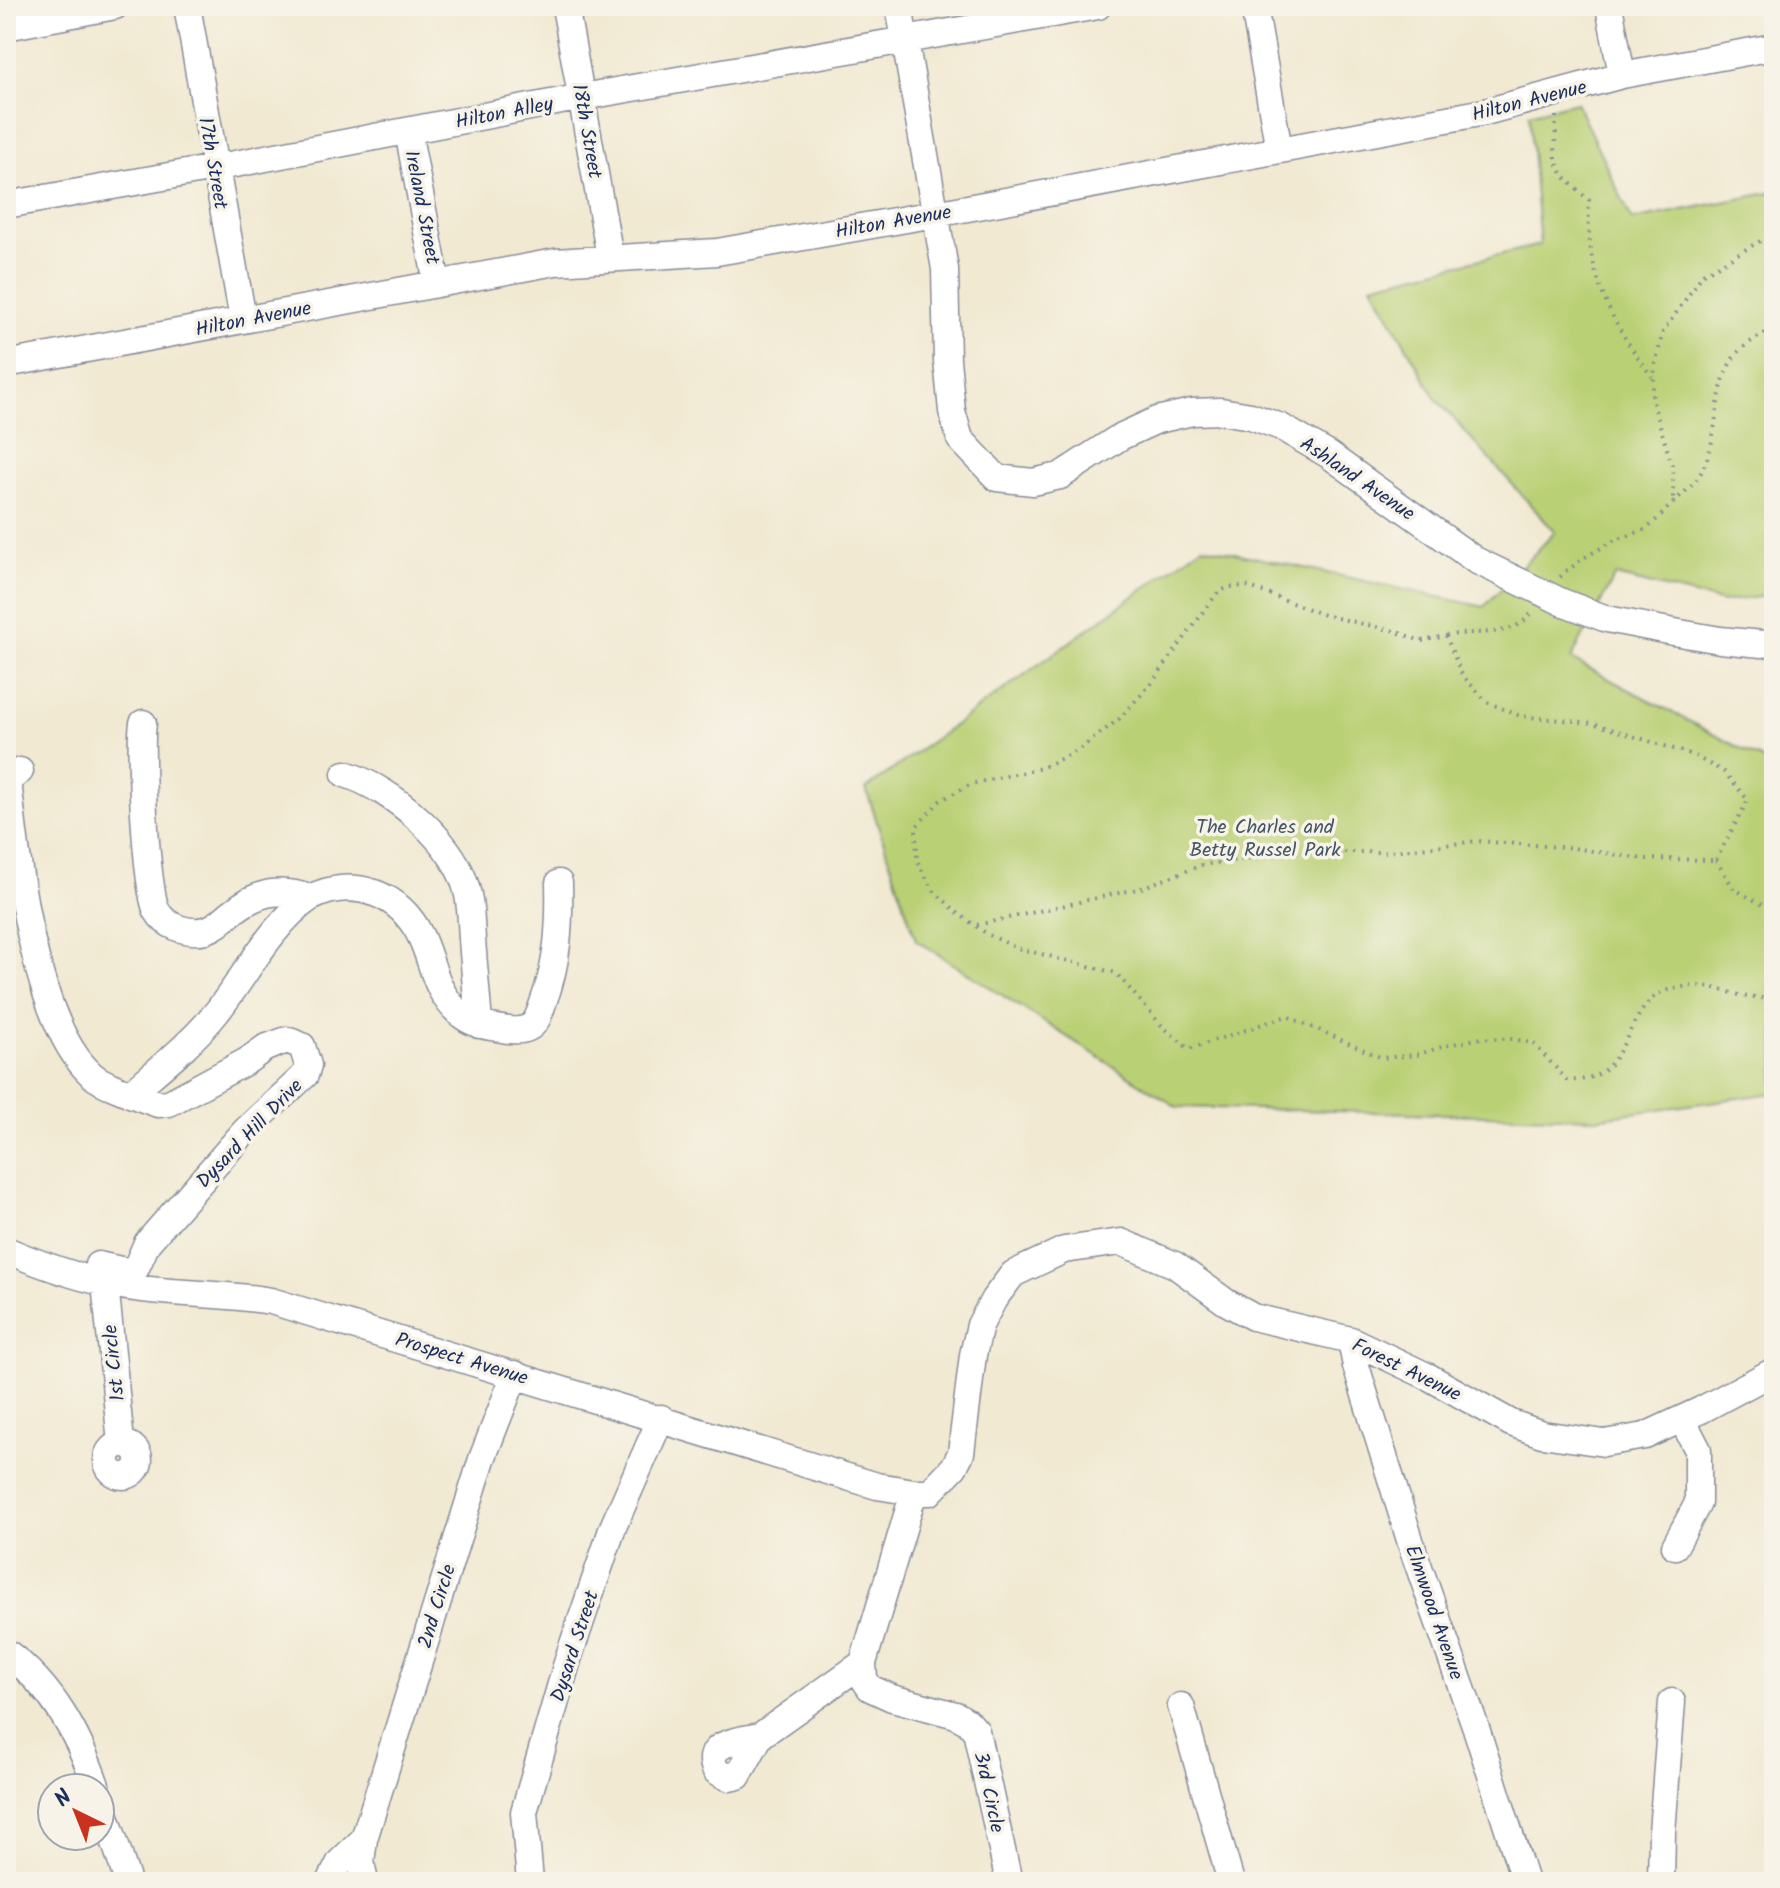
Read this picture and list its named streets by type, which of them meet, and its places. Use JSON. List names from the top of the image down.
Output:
{
  "streets": {
    "street": [
      "Hilton Avenue",
      "Hilton Alley",
      "18th Street",
      "17th Street",
      "Ireland Street",
      "Ashland Avenue",
      "Dysard Hill Drive",
      "Prospect Avenue",
      "1st Circle",
      "Forest Avenue",
      "2nd Circle",
      "Elmwood Avenue",
      "Dysard Street",
      "3rd Circle"
    ]
  },
  "crossings": [
    ["Hilton Avenue", "18th Street"],
    ["Hilton Avenue", "17th Street"],
    ["Hilton Avenue", "Ireland Street"],
    ["Hilton Avenue", "Ashland Avenue"],
    ["Hilton Alley", "18th Street"],
    ["Hilton Alley", "17th Street"],
    ["Hilton Alley", "Ireland Street"],
    ["Hilton Alley", "Ashland Avenue"],
    ["Dysard Hill Drive", "Prospect Avenue"],
    ["Prospect Avenue", "1st Circle"],
    ["Prospect Avenue", "Forest Avenue"],
    ["Prospect Avenue", "2nd Circle"],
    ["Prospect Avenue", "Dysard Street"],
    ["Forest Avenue", "Elmwood Avenue"]
  ],
  "parks": ["The Charles and Betty Russel Park"],
  "north": "top left"
}
